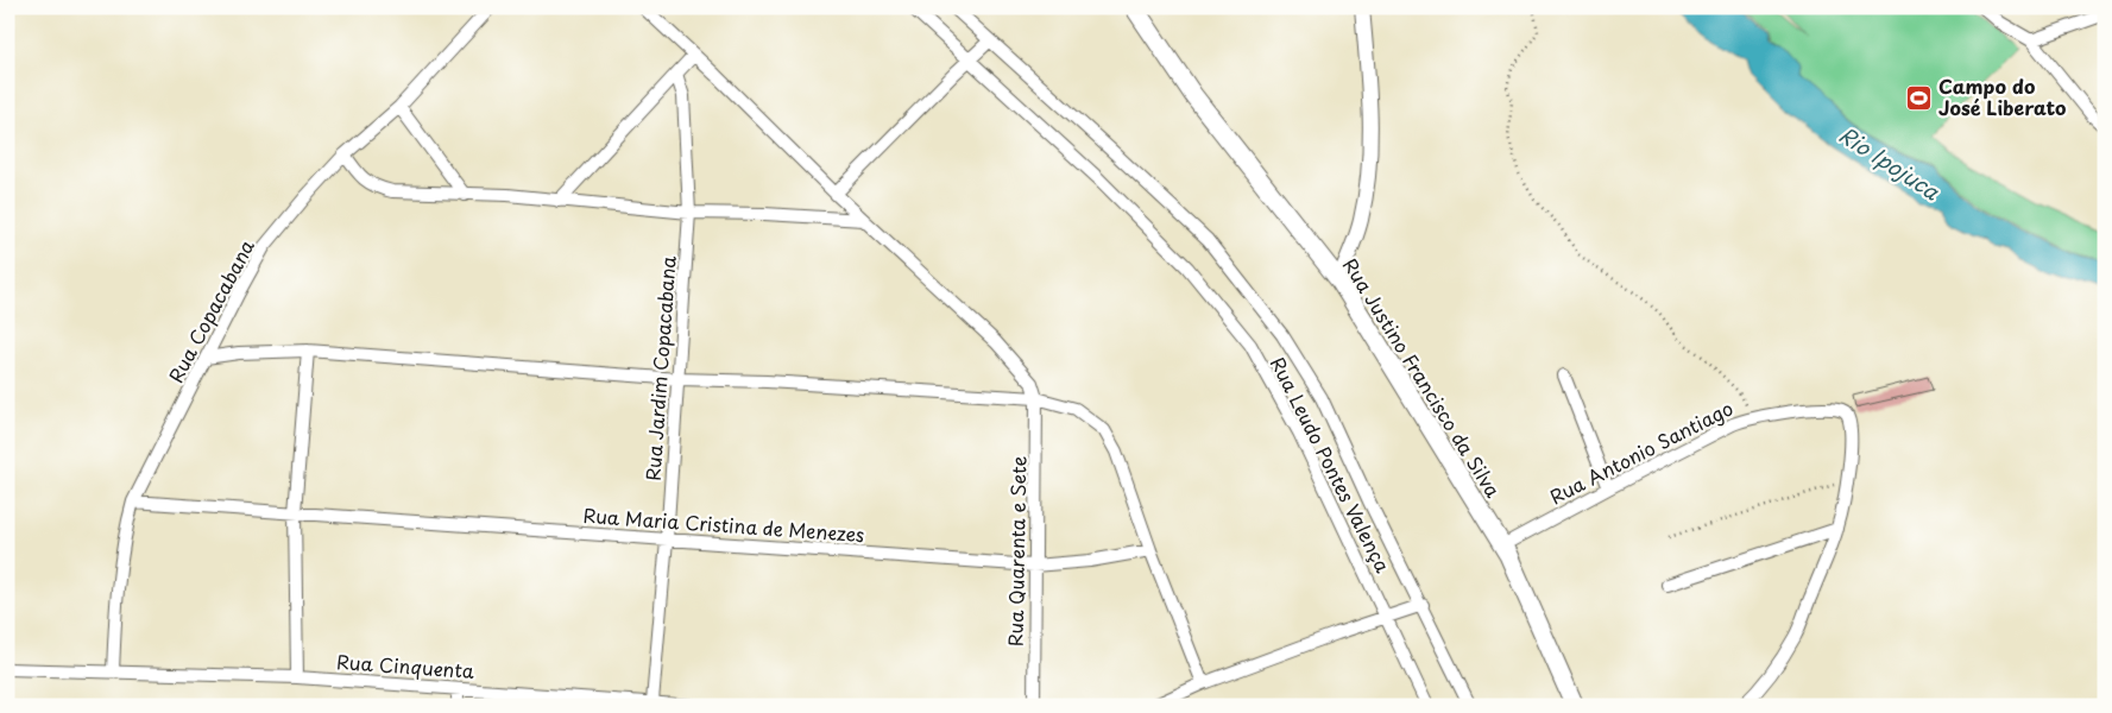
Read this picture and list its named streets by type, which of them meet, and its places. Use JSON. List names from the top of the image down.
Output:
{
  "streets": {
    "main road": ["Rua Justino Francisco da Silva"],
    "street": [
      "Rua Copacabana",
      "Rua Jardim Copacabana",
      "Rua Antonio Santiago",
      "Rua Leudo Pontes Valença",
      "Rua Maria Cristina de Menezes",
      "Rua Quarenta e Sete",
      "Rua Cinquenta"
    ]
  },
  "crossings": [
    ["Rua Copacabana", "Rua Maria Cristina de Menezes"],
    ["Rua Copacabana", "Rua Cinquenta"],
    ["Rua Jardim Copacabana", "Rua Maria Cristina de Menezes"],
    ["Rua Jardim Copacabana", "Rua Cinquenta"],
    ["Rua Justino Francisco da Silva", "Rua Antonio Santiago"],
    ["Rua Maria Cristina de Menezes", "Rua Quarenta e Sete"]
  ],
  "water": ["Rio Ipojuca"],
  "places": {
    "sports": ["Campo do José Liberato"]
  }
}
